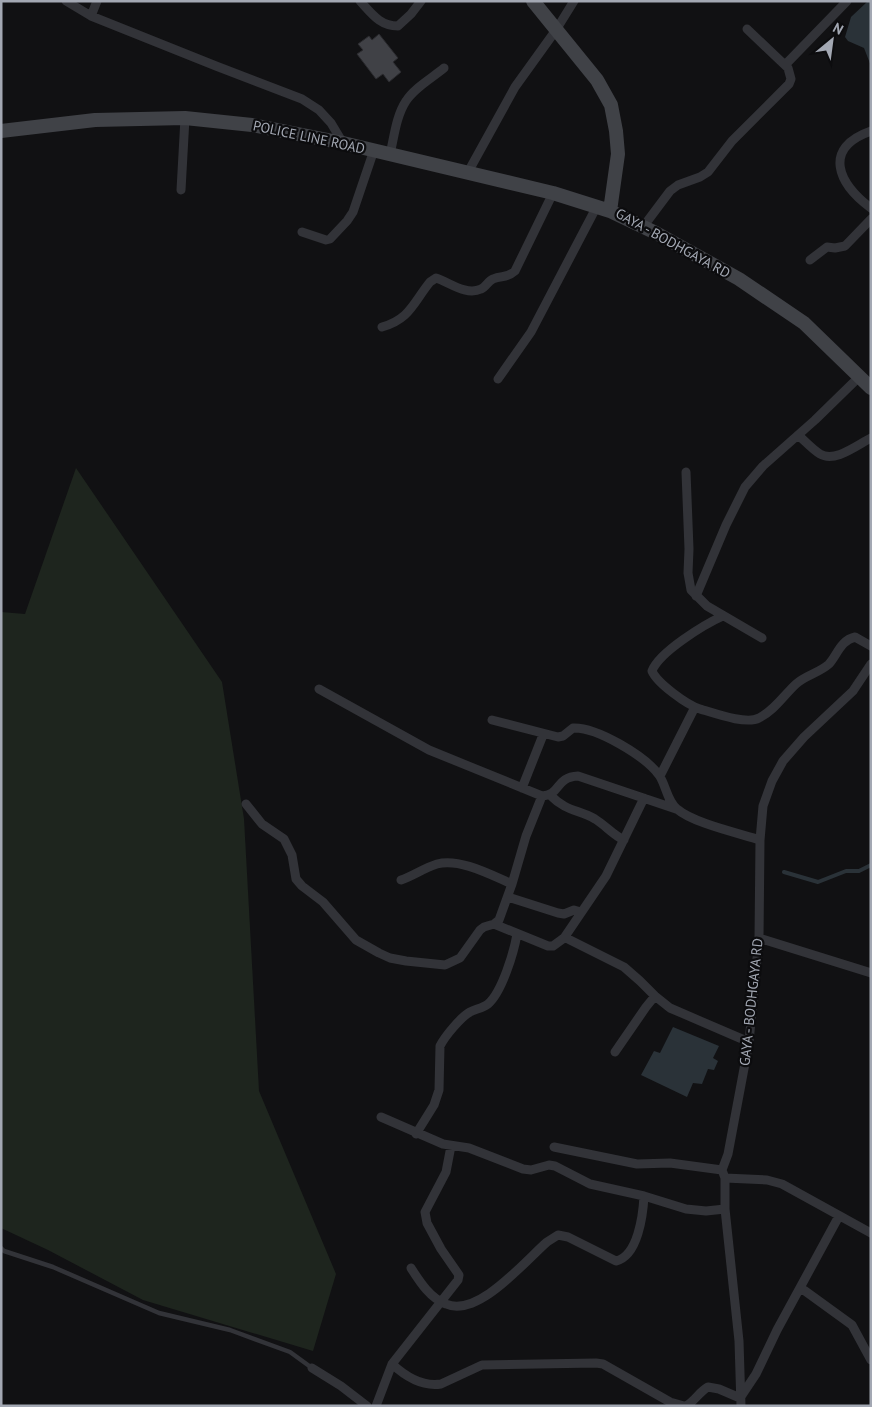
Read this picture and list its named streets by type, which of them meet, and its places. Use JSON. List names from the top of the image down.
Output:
{
  "streets": {
    "street": ["POLICE LINE ROAD", "GAYA - BODHGAYA RD"]
  },
  "crossings": [
    ["POLICE LINE ROAD", "GAYA - BODHGAYA RD"]
  ],
  "north": "top right"
}
